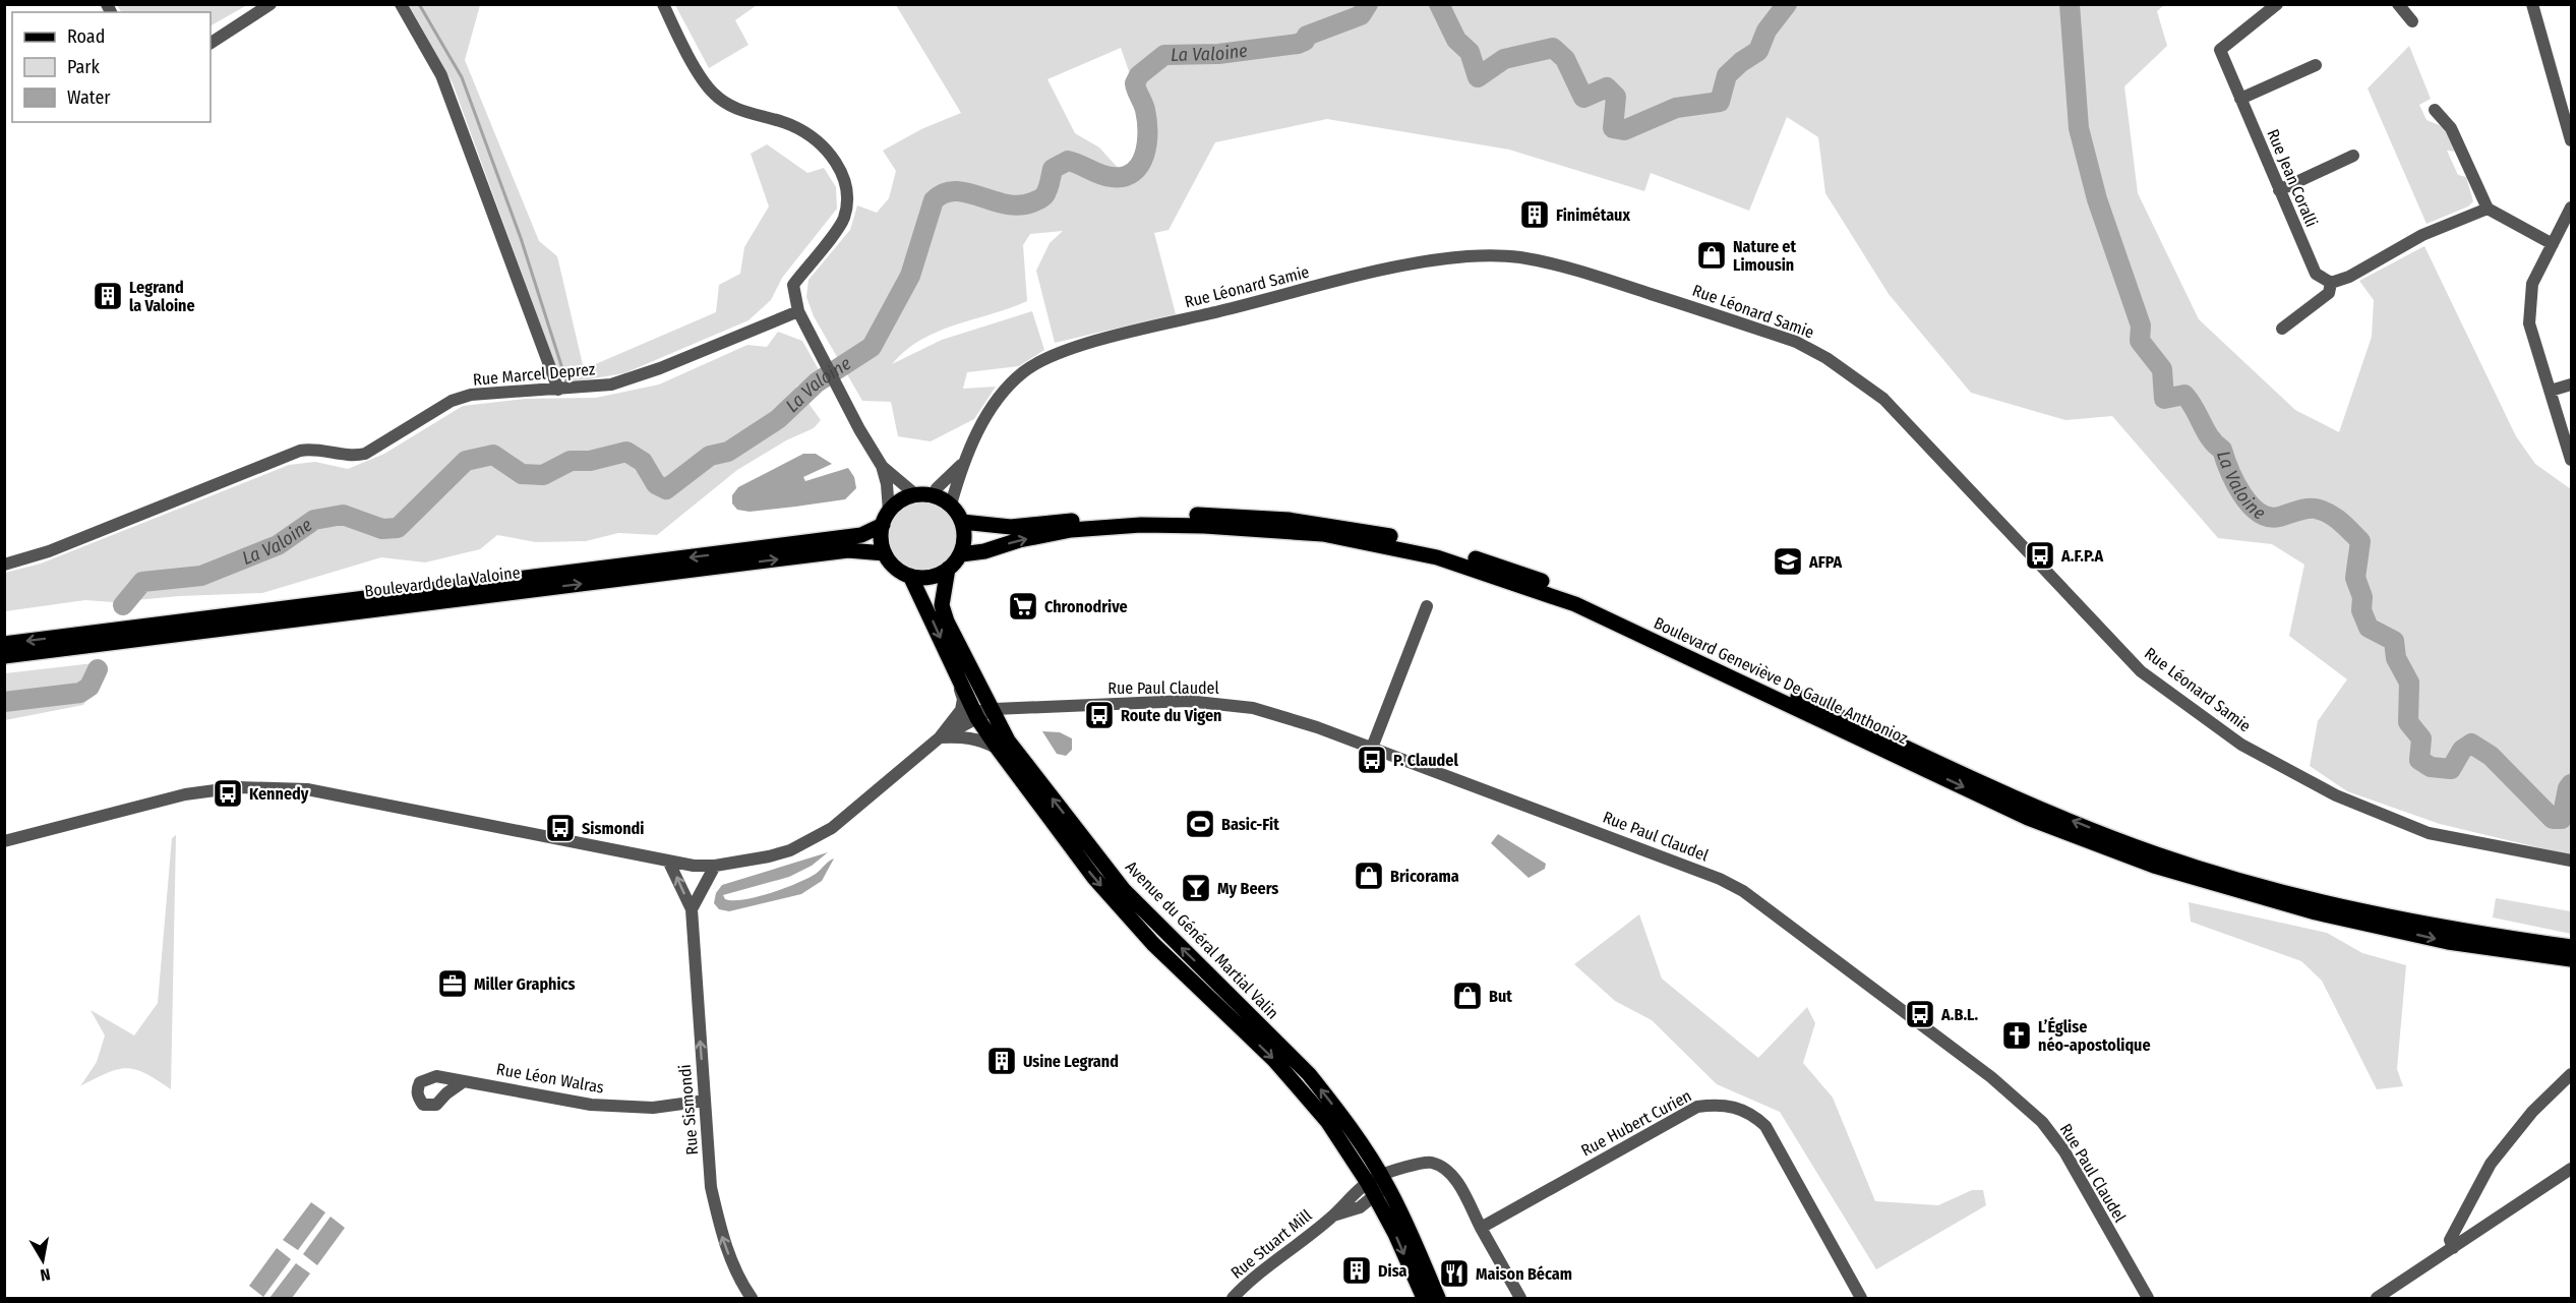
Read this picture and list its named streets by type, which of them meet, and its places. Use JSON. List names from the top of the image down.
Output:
{
  "streets": {
    "main road": ["Boulevard de la Valoine", "Boulevard Geneviève De Gaulle Anthonioz", "Avenue du Général Martial Valin"],
    "street": [
      "Rue Jean Coralli",
      "Rue Léonard Samie",
      "Rue Marcel Deprez",
      "Rue Paul Claudel",
      "Rue Léon Walras",
      "Rue Sismondi",
      "Rue Hubert Curien",
      "Rue Stuart Mill"
    ]
  },
  "crossings": [
    ["Boulevard de la Valoine", "Boulevard Geneviève De Gaulle Anthonioz"],
    ["Boulevard de la Valoine", "Avenue du Général Martial Valin"],
    ["Boulevard Geneviève De Gaulle Anthonioz", "Avenue du Général Martial Valin"],
    ["Rue Paul Claudel", "Avenue du Général Martial Valin"],
    ["Avenue du Général Martial Valin", "Rue Stuart Mill"],
    ["Rue Léon Walras", "Rue Sismondi"]
  ],
  "one_way": ["Rue Sismondi"],
  "water": ["La Valoine"],
  "places": {
    "building": [
      "Finimétaux",
      "Legrand la Valoine",
      "Usine Legrand",
      "Disa"
    ],
    "shop": ["Nature et Limousin", "Bricorama", "But"],
    "bus stop": [
      "A.F.P.A",
      "Route du Vigen",
      "P. Claudel",
      "Kennedy",
      "Sismondi",
      "A.B.L."
    ],
    "school or university": ["AFPA"],
    "supermarket": ["Chronodrive"],
    "sports": ["Basic-Fit"],
    "bar": ["My Beers"],
    "office": ["Miller Graphics"],
    "church": ["L’Église néo-apostolique"],
    "restaurant": ["Maison Bécam"]
  },
  "legend": ["Road", "Park", "Water"],
  "north": "bottom"
}
